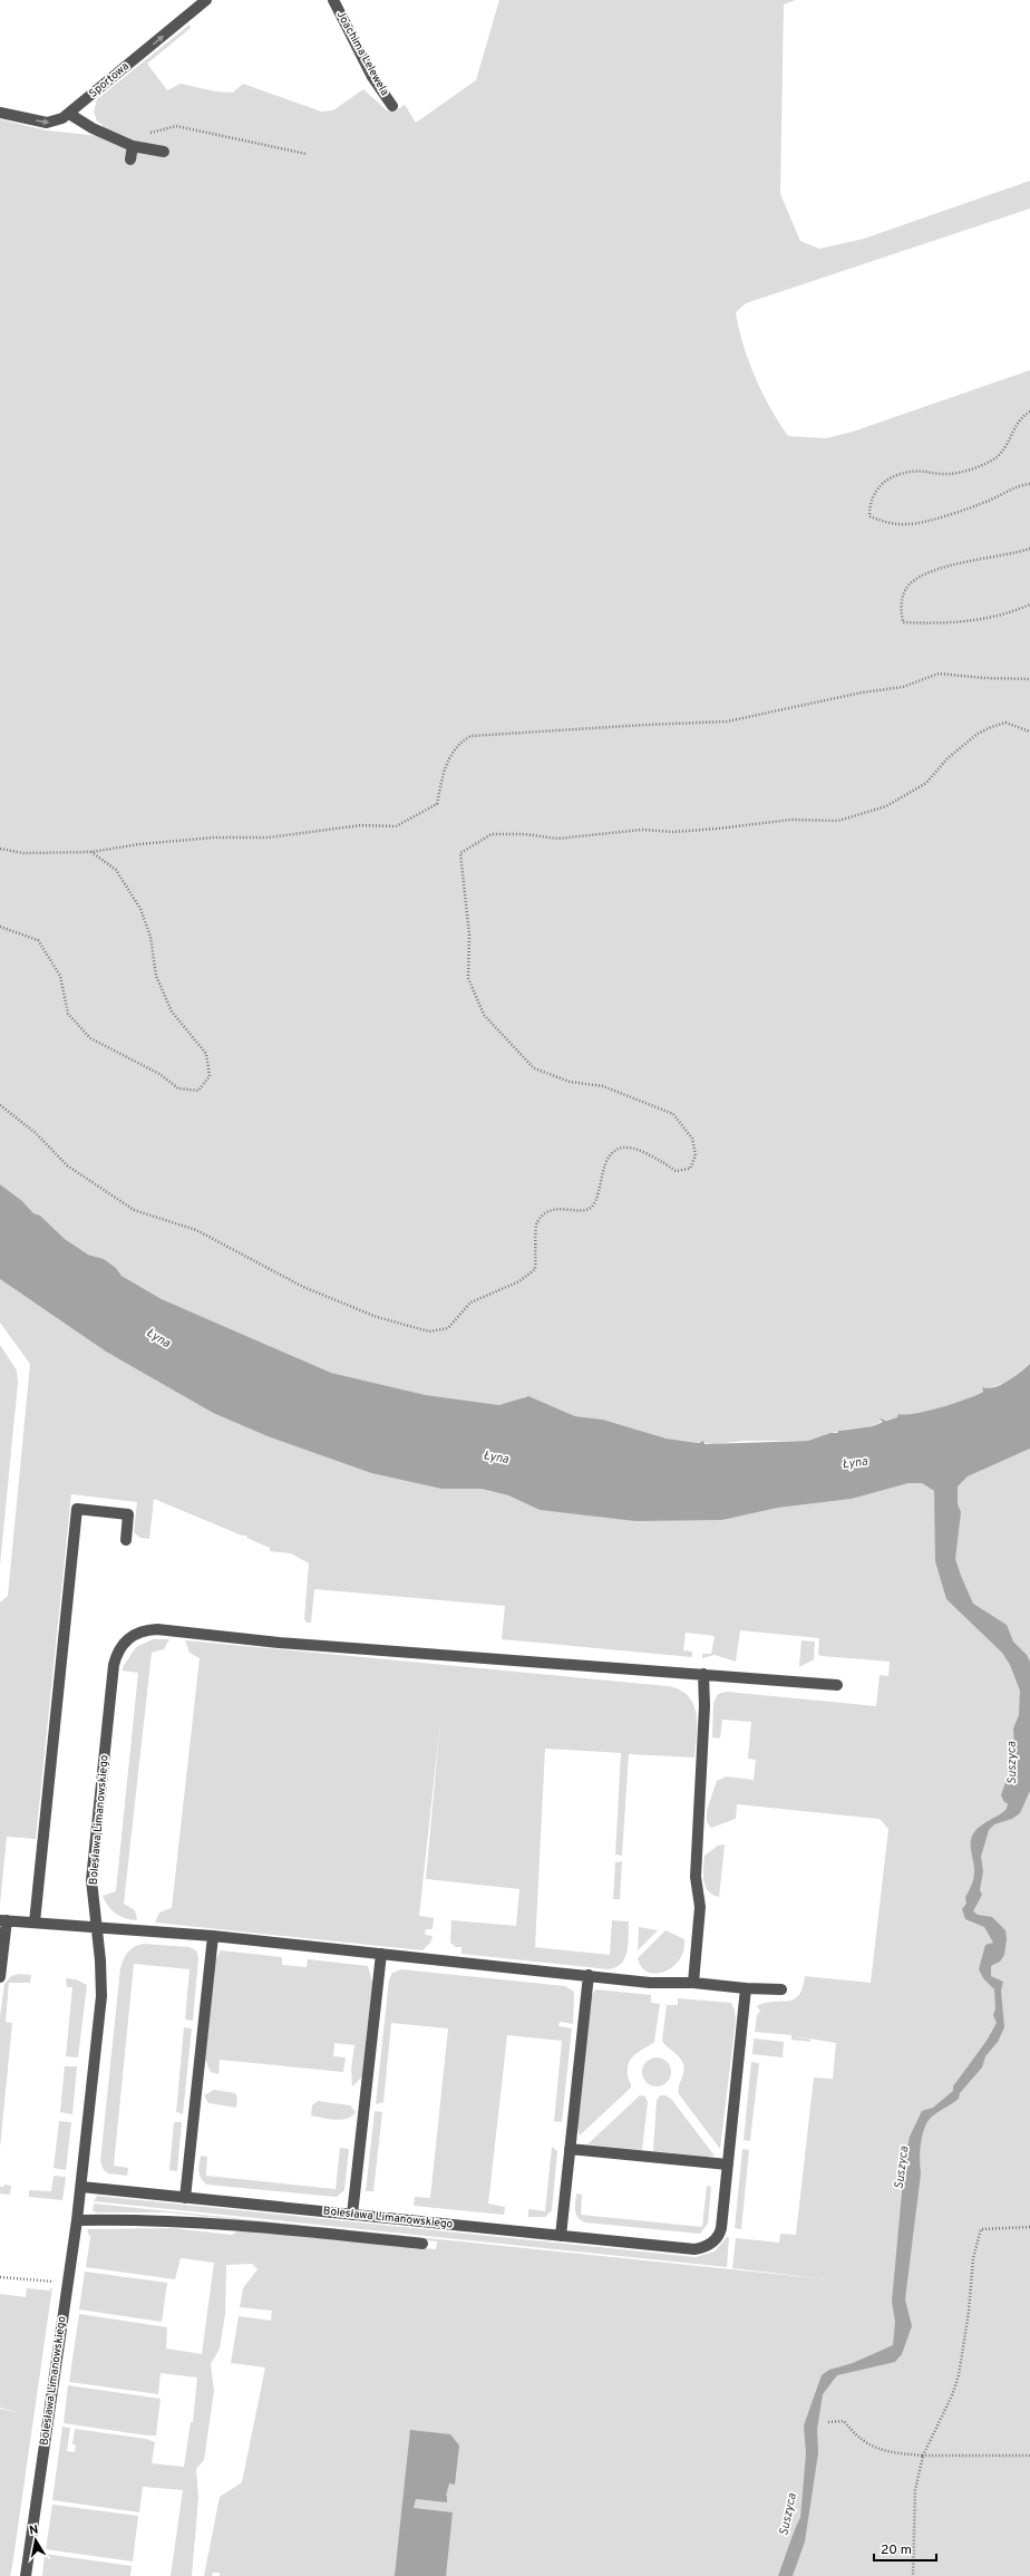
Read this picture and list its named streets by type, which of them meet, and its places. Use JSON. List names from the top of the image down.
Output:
{
  "streets": {
    "street": ["Joachima Lelewela", "Sportowa", "Bolesława Limanowskiego"]
  },
  "one_way": ["Sportowa"],
  "water": ["Łyna", "Suszyca"],
  "scale_bar": "20 m",
  "north": "top"
}
